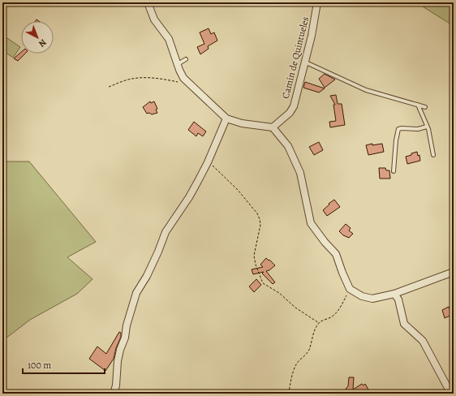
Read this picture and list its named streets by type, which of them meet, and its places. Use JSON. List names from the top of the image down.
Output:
{
  "streets": {
    "street": ["Camín de Quintueles"]
  },
  "scale_bar": "100 m",
  "north": "bottom right"
}
